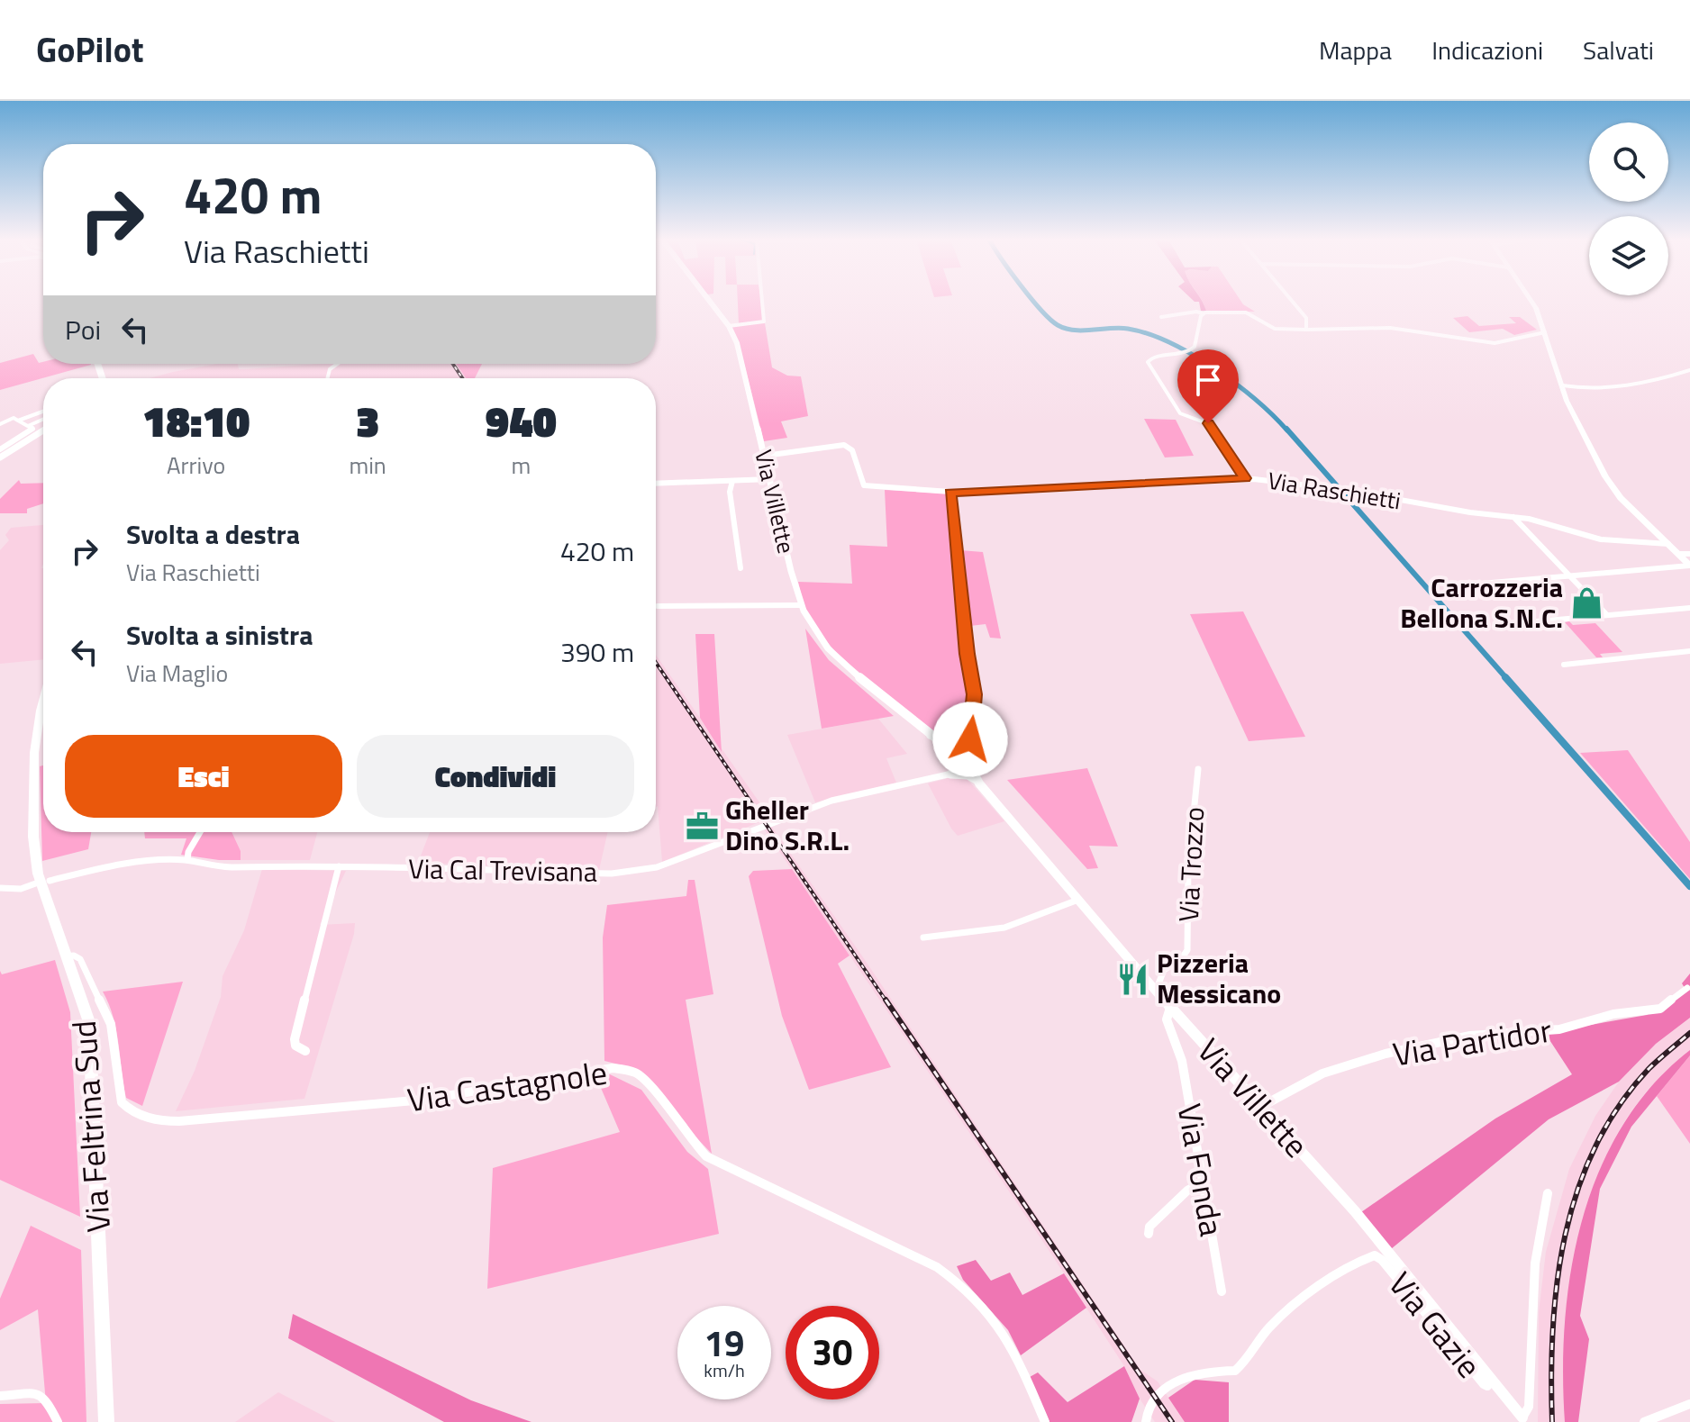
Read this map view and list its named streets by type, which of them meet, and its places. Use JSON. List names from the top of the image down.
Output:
{
  "streets": {
    "main road": ["Via Feltrina Sud"],
    "street": [
      "Via Raschietti",
      "Via Villette",
      "Via Trozzo",
      "Via Cal Trevisana",
      "Via Partidor",
      "Via Castagnole",
      "Via Fonda",
      "Via Gazie"
    ]
  },
  "crossings": [
    ["Via Raschietti", "Via Villette"],
    ["Via Villette", "Via Trozzo"],
    ["Via Villette", "Via Cal Trevisana"],
    ["Via Villette", "Via Partidor"],
    ["Via Villette", "Via Fonda"],
    ["Via Villette", "Via Gazie"],
    ["Via Cal Trevisana", "Via Feltrina Sud"],
    ["Via Castagnole", "Via Feltrina Sud"]
  ],
  "places": {
    "shop": ["Carrozzeria Bellona S.N.C."],
    "office": ["Gheller Dino S.R.L."],
    "restaurant": ["Pizzeria Messicano"]
  },
  "page": {
    "header": "GoPilot",
    "nav": ["Mappa", "Indicazioni", "Salvati"],
    "turn": ["420 m", "Via Raschietti"],
    "then": "Poi",
    "eta": [
      "18:10",
      "Arrivo",
      "3",
      "min",
      "940",
      "m"
    ],
    "list": [
      {
        "name": "Svolta a destra",
        "note": "Via Raschietti",
        "value": "420 m"
      },
      {
        "name": "Svolta a sinistra",
        "note": "Via Maglio",
        "value": "390 m"
      }
    ],
    "buttons": ["Esci", "Condividi"],
    "speed": "19 km/h",
    "limit": "30"
  }
}
